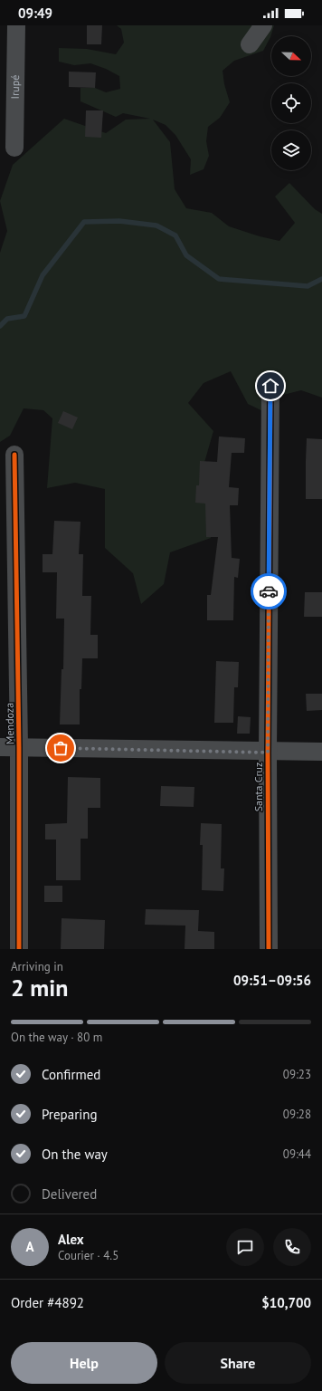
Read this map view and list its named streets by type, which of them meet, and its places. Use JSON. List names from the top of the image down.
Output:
{
  "streets": {
    "street": ["Irupé", "Mendoza", "Santa Cruz"]
  },
  "north": "right",
  "page": {
    "status": "09:49",
    "heading": ["2 min", "Arriving in", "09:51–09:56"],
    "panel": [
      "Alex",
      "Courier · 4.5",
      "Order #4892",
      "$10,700"
    ],
    "bar": "On the way · 80 m",
    "list": [
      ["Confirmed", "09:23"],
      ["Preparing", "09:28"],
      ["On the way", "09:44"],
      "Delivered"
    ],
    "round": "A",
    "buttons": ["Help", "Share"]
  }
}
